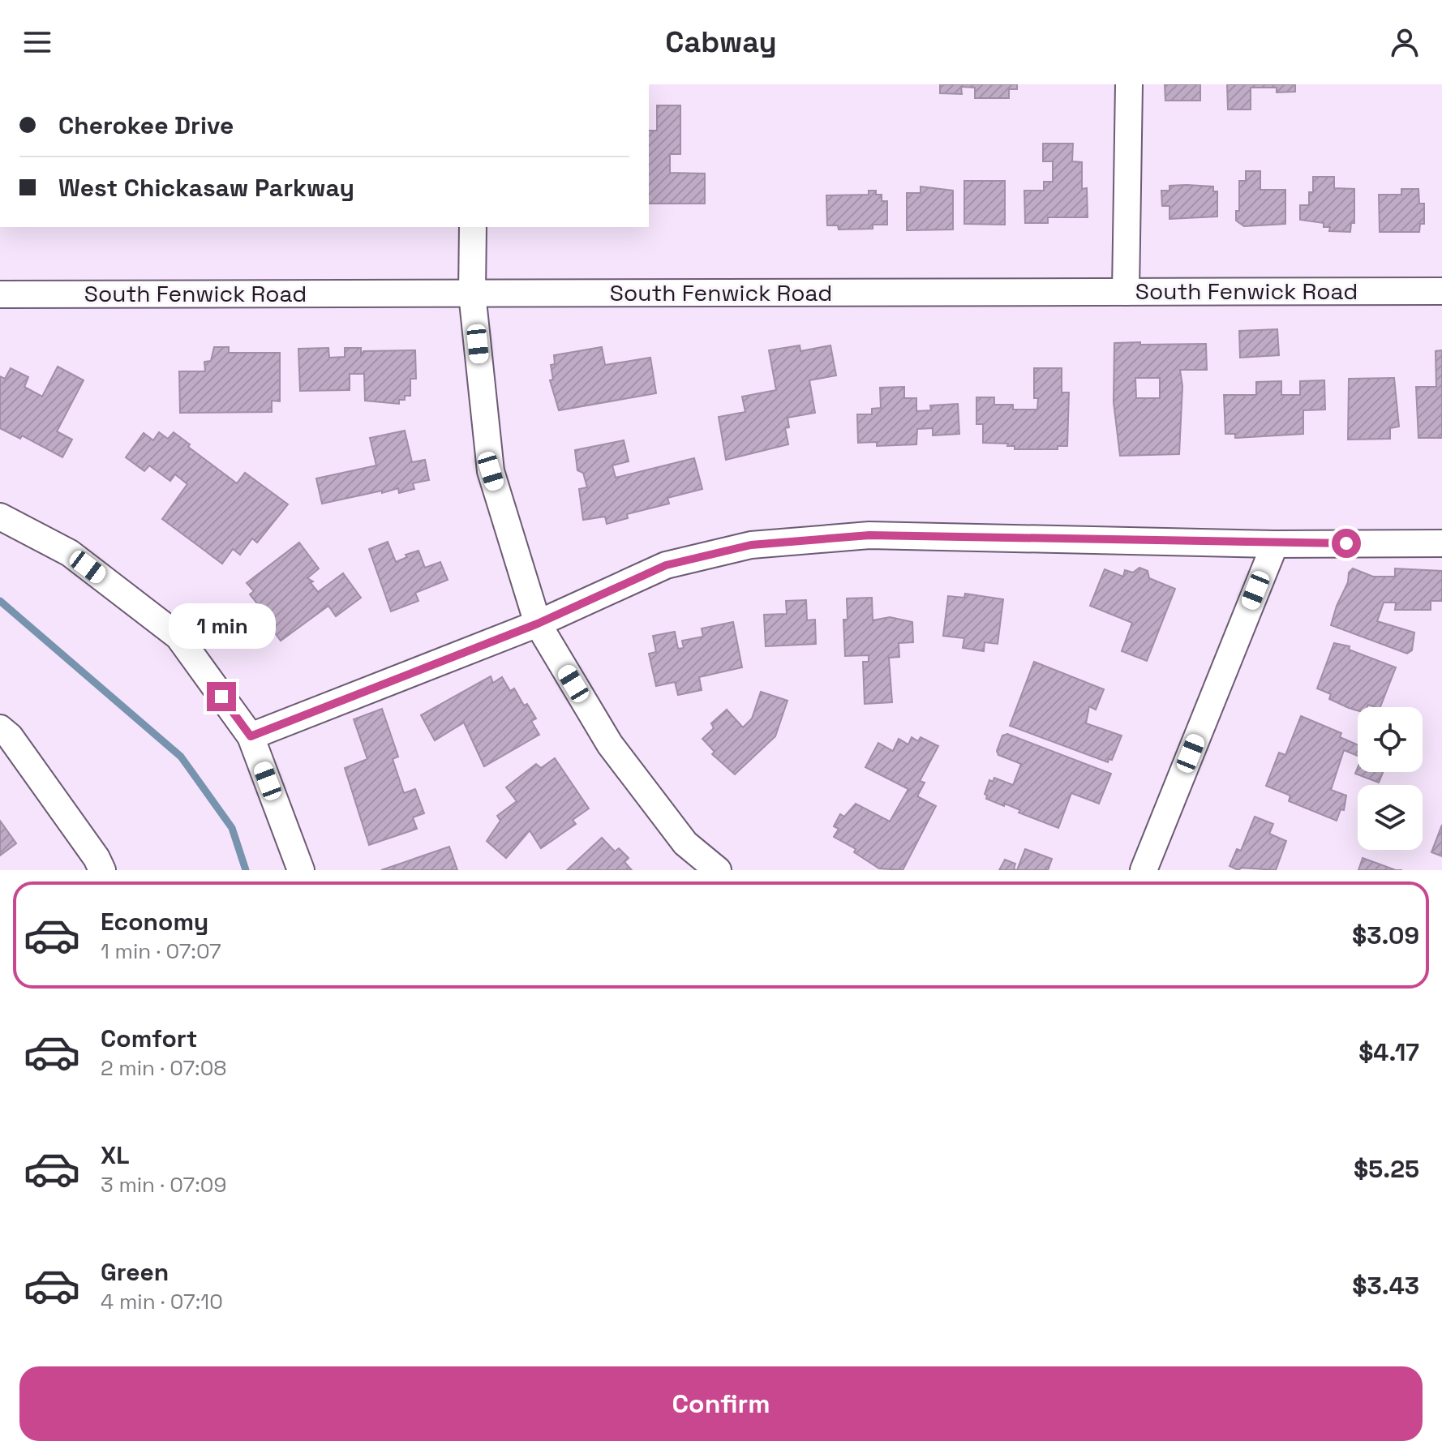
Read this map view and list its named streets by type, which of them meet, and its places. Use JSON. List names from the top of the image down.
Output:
{
  "streets": {
    "street": ["South Fenwick Road"]
  },
  "page": {
    "header": "Cabway",
    "banner": ["Cherokee Drive", "West Chickasaw Parkway"],
    "bubble": "1 min",
    "list": [
      {
        "name": "Economy",
        "note": "1 min · 07:07",
        "value": "$3.09"
      },
      {
        "name": "Comfort",
        "note": "2 min · 07:08",
        "value": "$4.17"
      },
      {
        "name": "XL",
        "note": "3 min · 07:09",
        "value": "$5.25"
      },
      {
        "name": "Green",
        "note": "4 min · 07:10",
        "value": "$3.43"
      }
    ],
    "buttons": "Confirm"
  }
}
